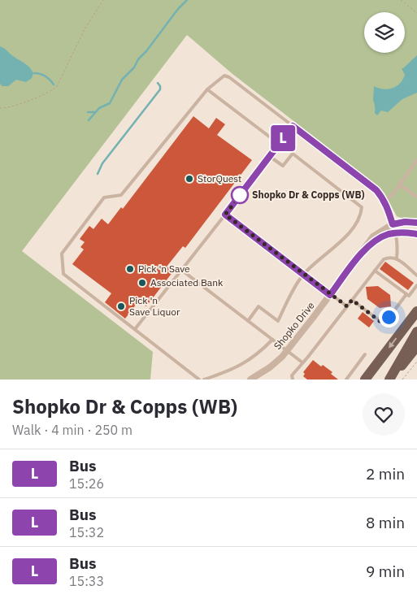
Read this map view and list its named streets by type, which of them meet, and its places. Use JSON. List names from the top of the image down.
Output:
{
  "streets": {
    "street": ["Shopko Drive"]
  },
  "places": [
    "StorQuest",
    "Shopko Dr & Copps (WB)",
    "Pick 'n Save",
    "Associated Bank",
    "Pick 'n Save Liquor"
  ],
  "lines": ["bus line L"],
  "page": {
    "on_map": "L",
    "heading": ["Shopko Dr & Copps (WB)", "Walk · 4 min · 250 m"],
    "list": [
      {
        "mark": "L",
        "name": "Bus",
        "note": "15:26",
        "value": "2 min"
      },
      {
        "mark": "L",
        "name": "Bus",
        "note": "15:32",
        "value": "8 min"
      },
      {
        "mark": "L",
        "name": "Bus",
        "note": "15:33",
        "value": "9 min"
      }
    ]
  }
}
